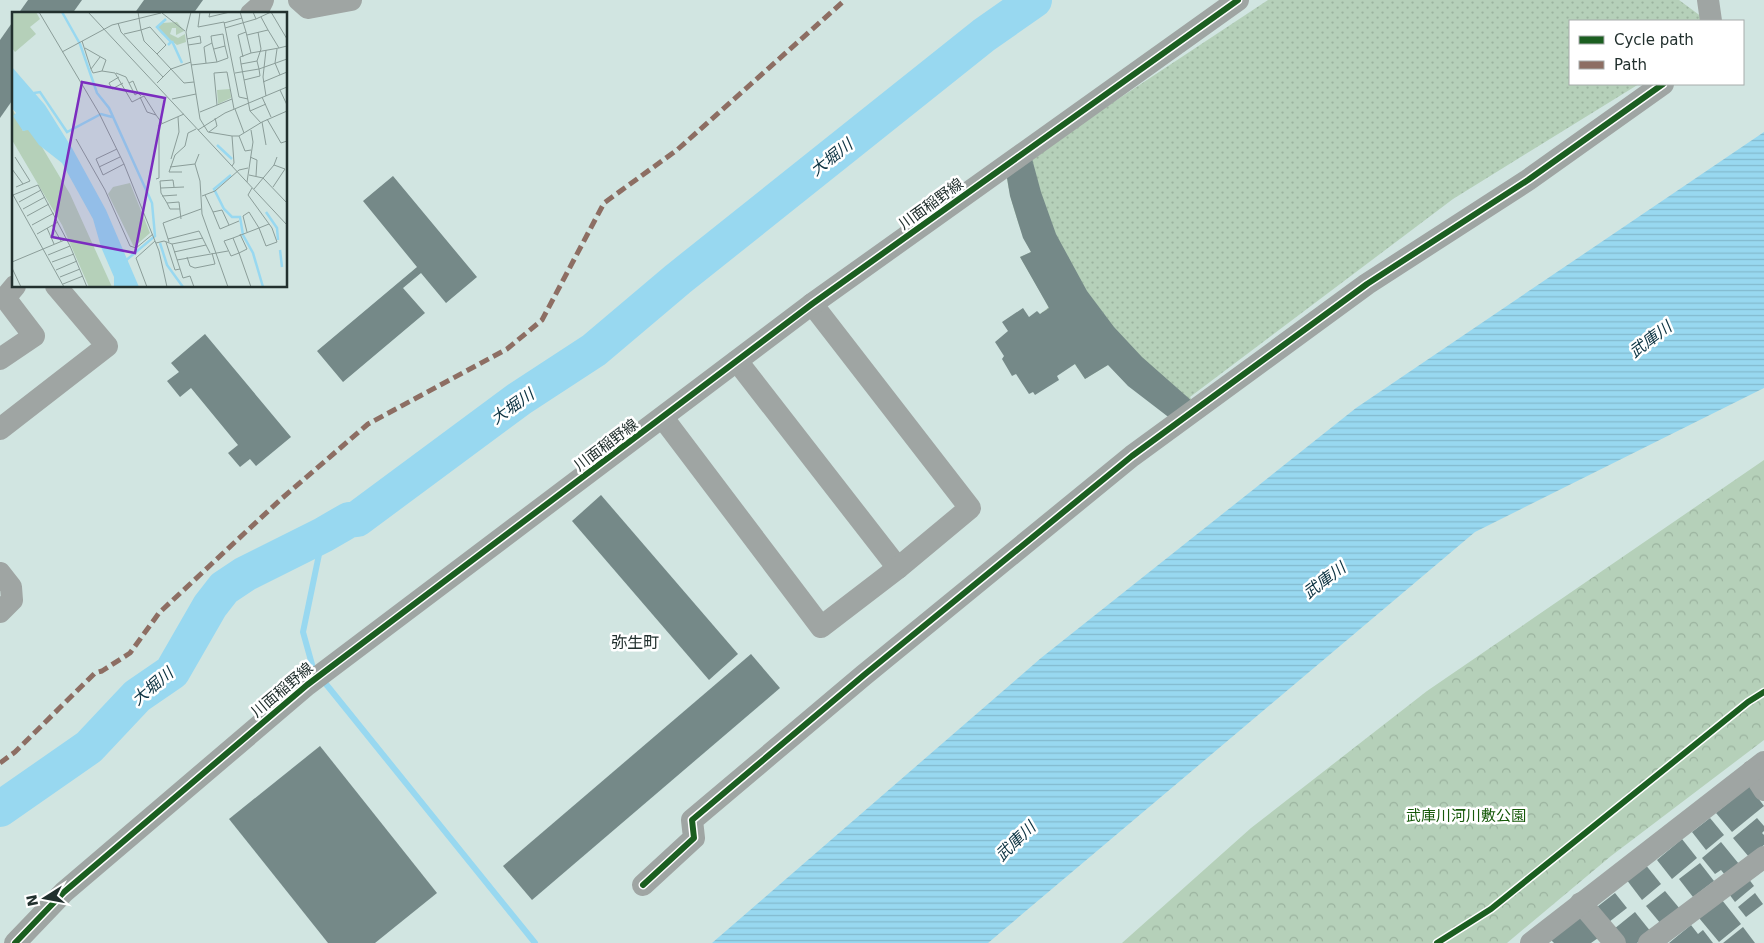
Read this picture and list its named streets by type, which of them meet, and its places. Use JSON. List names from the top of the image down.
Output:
{
  "streets": {
    "street": ["川面稲野線"]
  },
  "districts": ["弥生町"],
  "water": ["大堀川", "武庫川"],
  "parks": ["武庫川河川敷公園"],
  "legend": ["Cycle path", "Path"],
  "north": "left"
}
